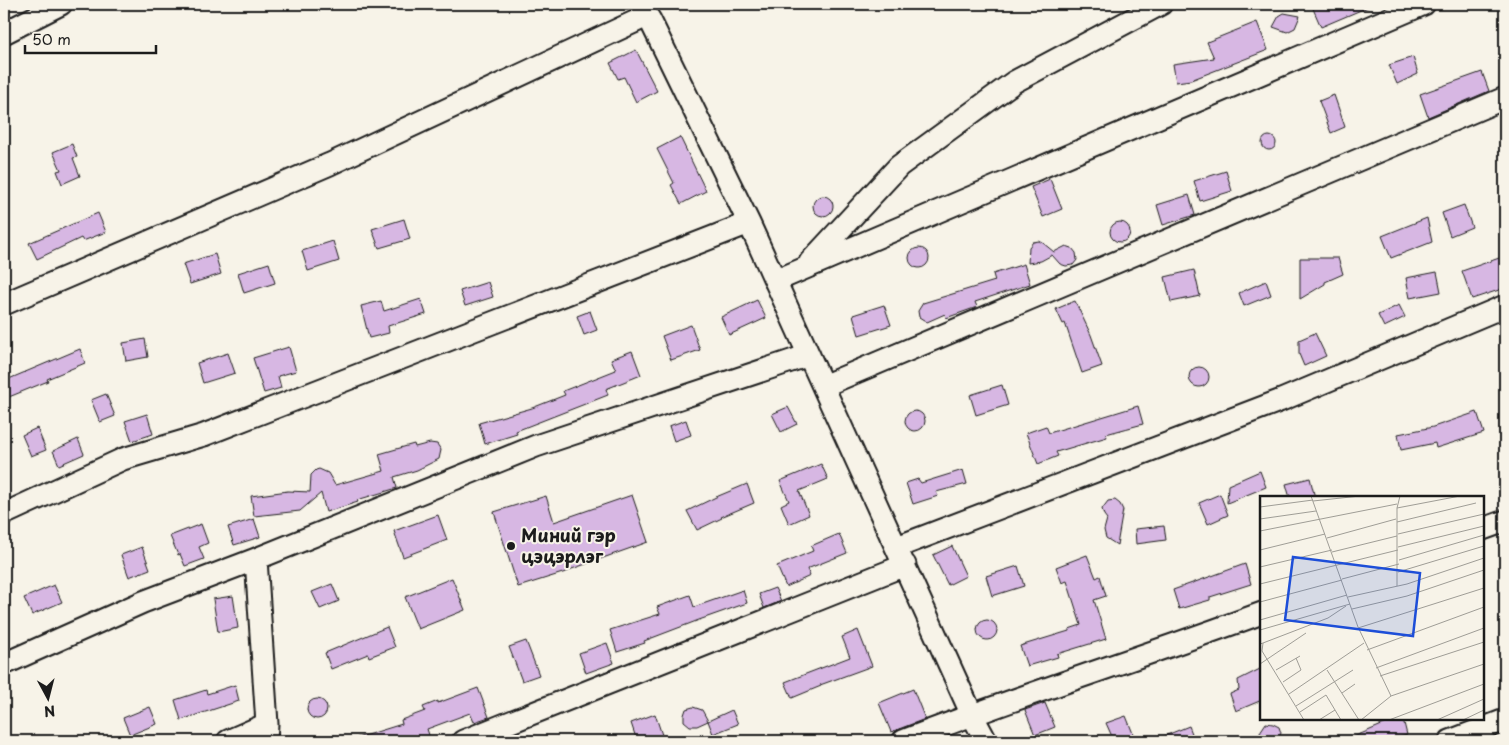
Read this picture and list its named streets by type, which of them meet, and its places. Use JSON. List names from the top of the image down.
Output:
{
  "places": ["Миний гэр цэцэрлэг"],
  "scale_bar": "50 m",
  "north": "bottom"
}
